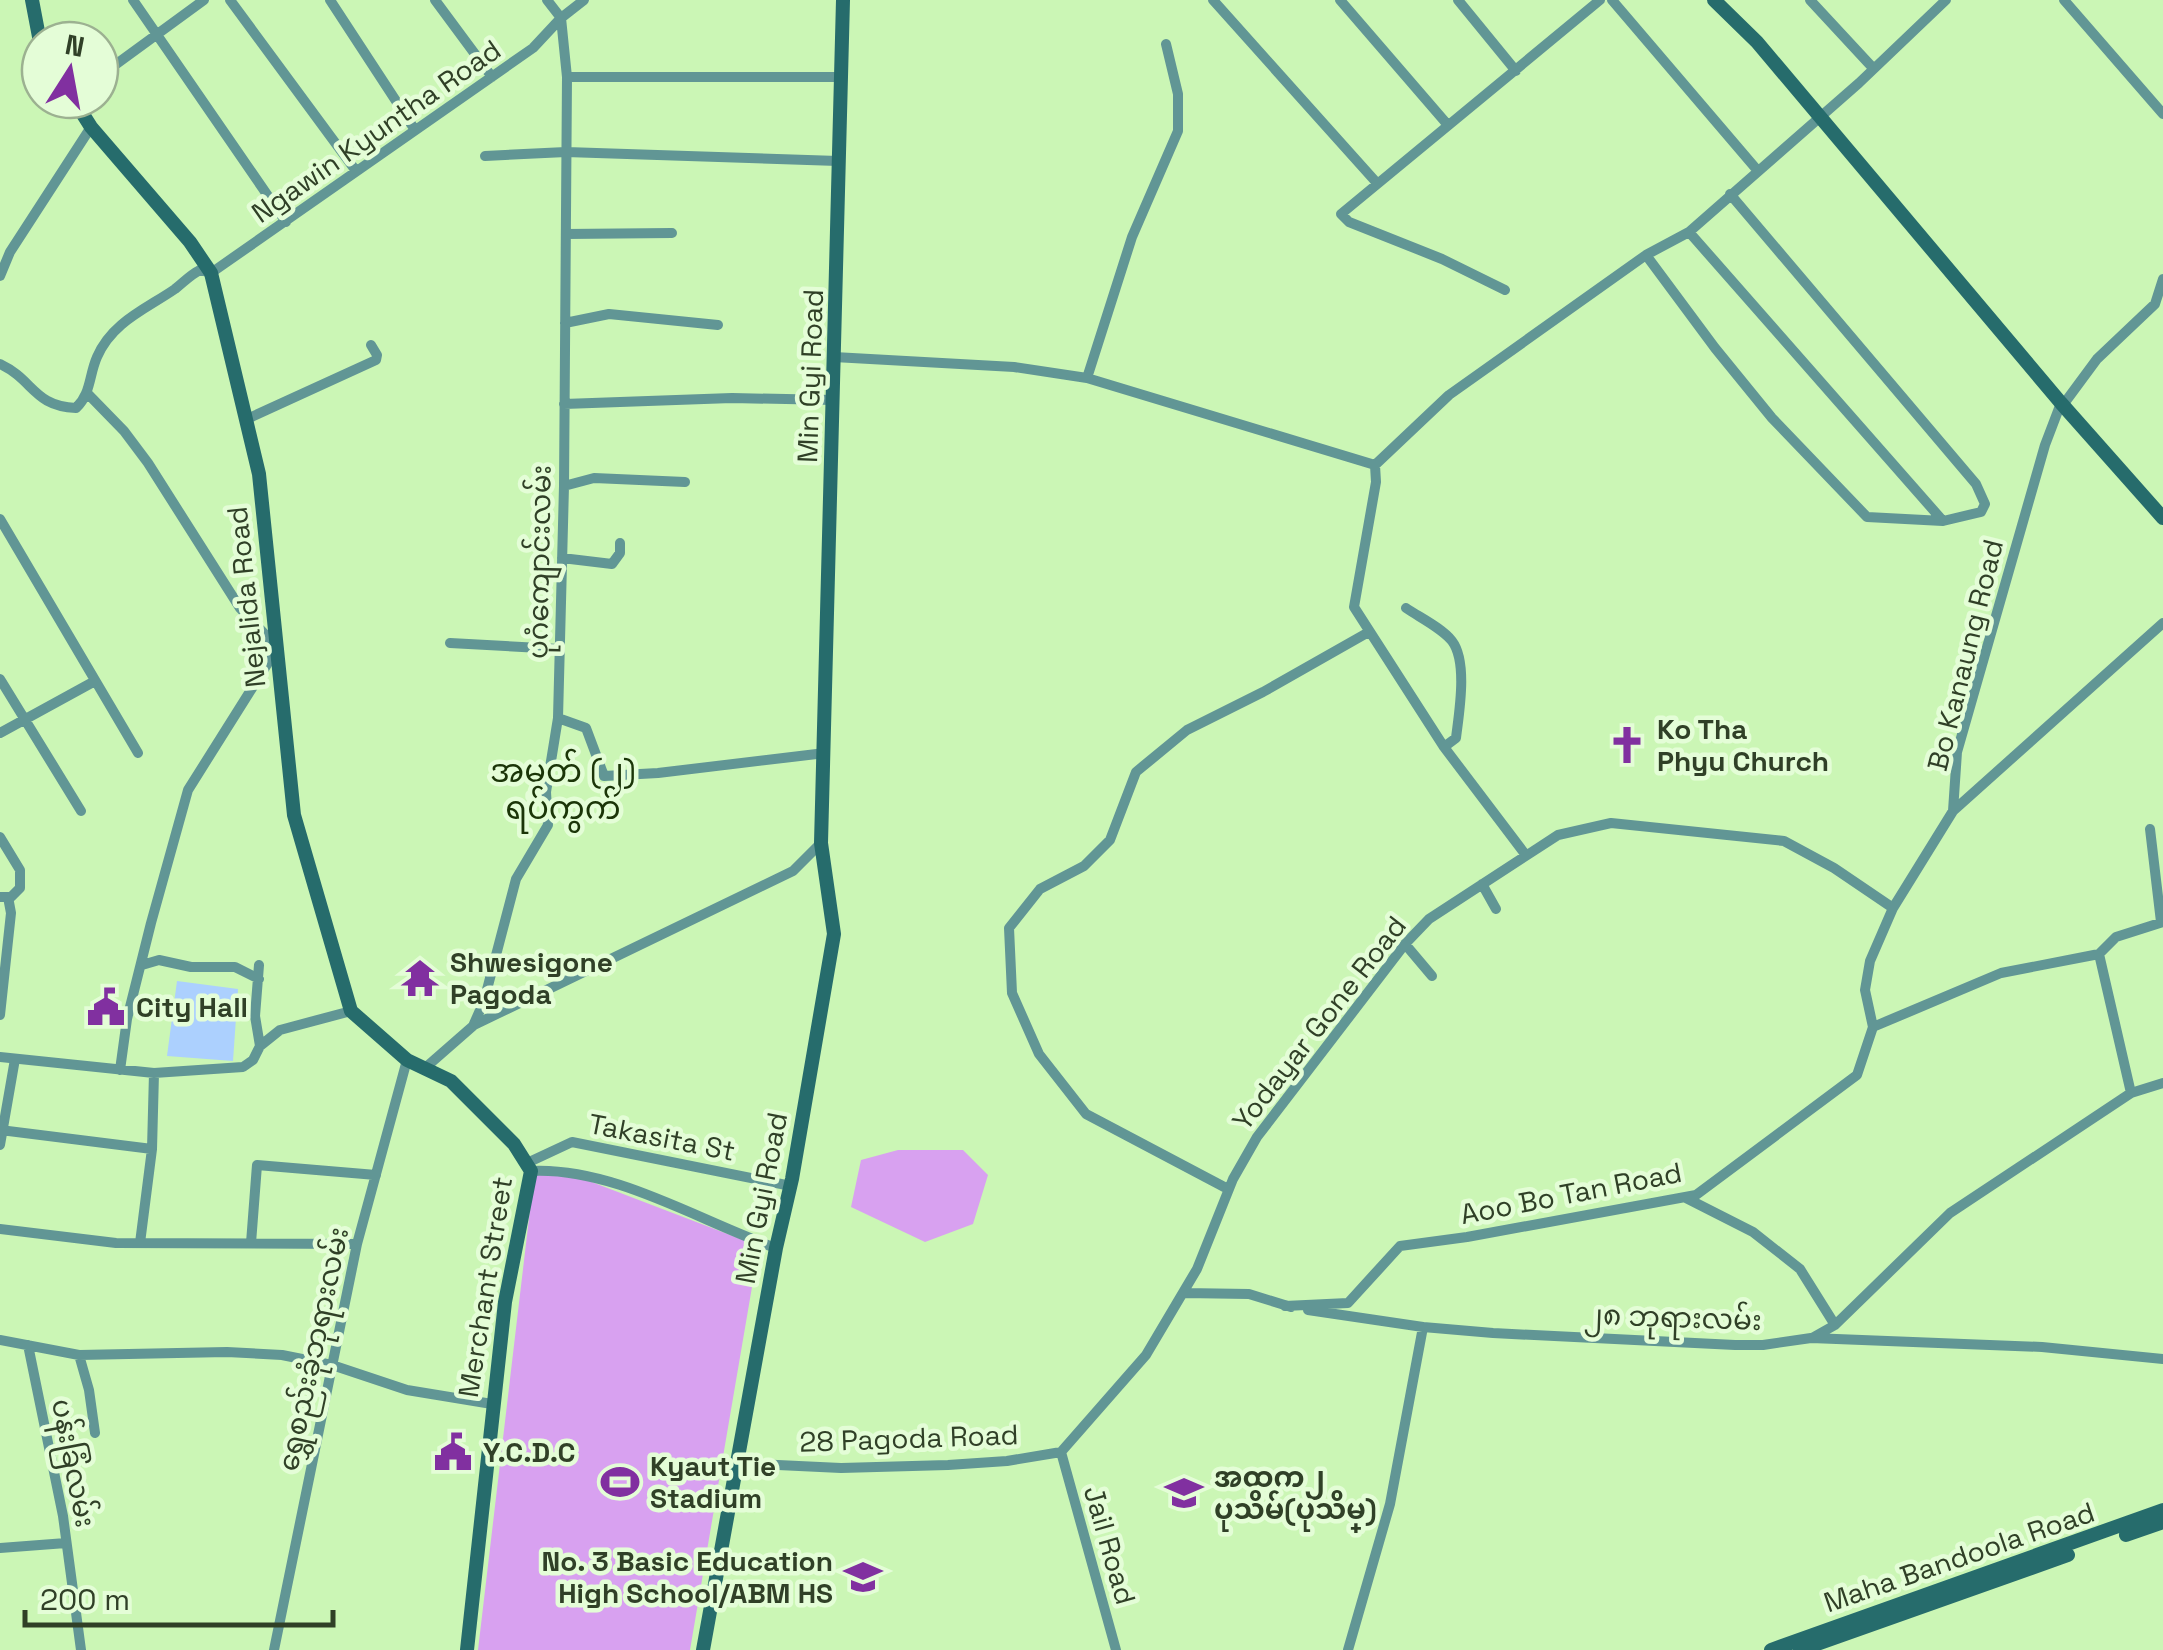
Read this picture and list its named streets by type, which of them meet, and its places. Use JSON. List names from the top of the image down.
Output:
{
  "streets": {
    "main road": [
      "Min Gyi Road",
      "Nejalida Road",
      "Merchant Street",
      "Maha Bandoola Road"
    ],
    "street": [
      "Ngawin Kyuntha Road",
      "ပုဂံကျောင်းလမ်း",
      "Bo Kanaung Road",
      "Yodayar Gone Road",
      "Takasita St",
      "Aoo Bo Tan Road",
      "၂၈ ဘုရားလမ်း",
      "ရွှေစည်းခုံဘုရားလမ်း",
      "28 Pagoda Road",
      "ပန်းခြံလမ်း",
      "Jail Road"
    ]
  },
  "crossings": [
    ["Ngawin Kyuntha Road", "ပုဂံကျောင်းလမ်း"],
    ["Ngawin Kyuntha Road", "Nejalida Road"],
    ["Min Gyi Road", "Takasita St"],
    ["Min Gyi Road", "28 Pagoda Road"],
    ["ပုဂံကျောင်းလမ်း", "Merchant Street"],
    ["Bo Kanaung Road", "Yodayar Gone Road"],
    ["Bo Kanaung Road", "Aoo Bo Tan Road"],
    ["Yodayar Gone Road", "Aoo Bo Tan Road"],
    ["Yodayar Gone Road", "၂၈ ဘုရားလမ်း"],
    ["Takasita St", "Merchant Street"],
    ["Aoo Bo Tan Road", "၂၈ ဘုရားလမ်း"],
    ["28 Pagoda Road", "Jail Road"]
  ],
  "districts": ["အမှတ် (၂) ရပ်ကွက်"],
  "places": {
    "church": ["Ko Tha Phyu Church"],
    "temple": ["Shwesigone Pagoda"],
    "public building": ["City Hall", "Y.C.D.C"],
    "sports": ["Kyaut Tie Stadium"],
    "school or university": ["အထက၂ ပုသိမ်(ပုသိမ္)", "No. 3 Basic Education High School/ABM HS"]
  },
  "scale_bar": "200 m",
  "north": "top"
}
